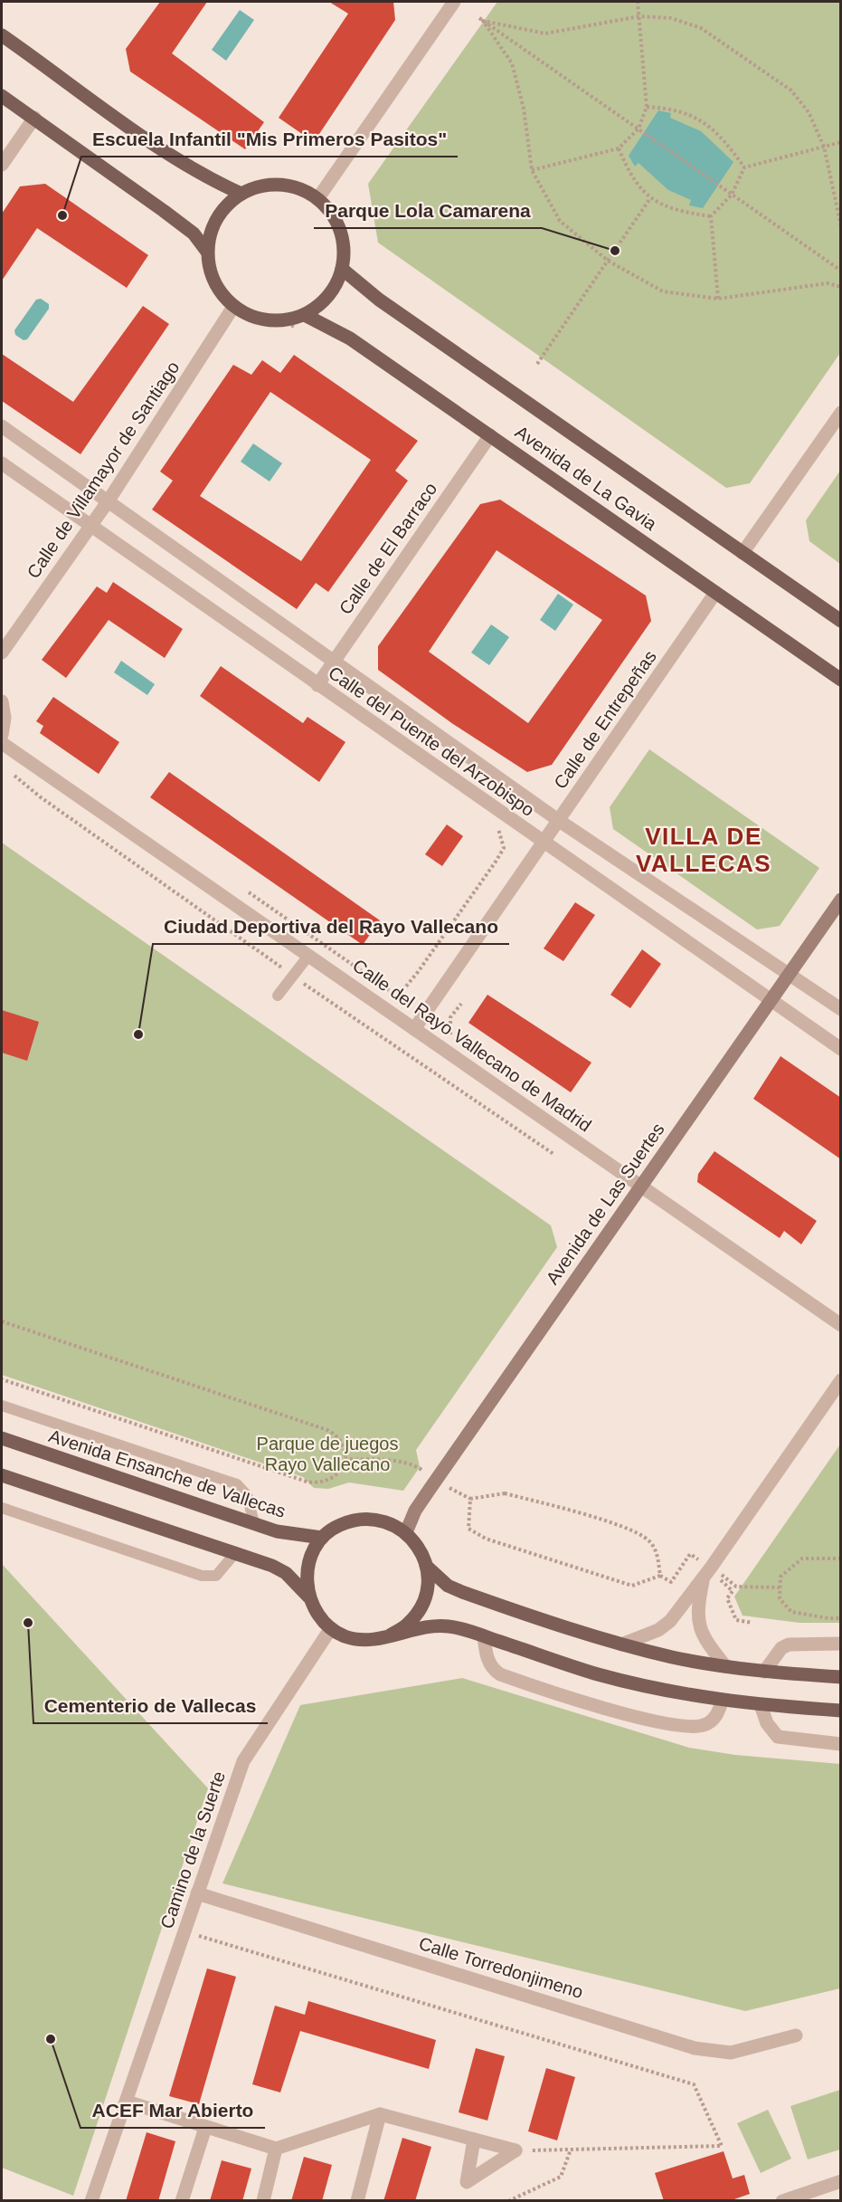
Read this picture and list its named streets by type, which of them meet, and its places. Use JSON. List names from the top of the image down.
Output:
{
  "streets": {
    "main road": ["Avenida de La Gavia", "Avenida de Las Suertes", "Avenida Ensanche de Vallecas"],
    "street": [
      "Calle de Villamayor de Santiago",
      "Calle de El Barraco",
      "Calle de Entrepeñas",
      "Calle del Puente del Arzobispo",
      "Calle del Rayo Vallecano de Madrid",
      "Camino de la Suerte",
      "Calle Torredonjimeno"
    ]
  },
  "crossings": [
    ["Calle de Villamayor de Santiago", "Avenida de La Gavia"],
    ["Calle de Villamayor de Santiago", "Calle del Puente del Arzobispo"],
    ["Avenida de La Gavia", "Calle de El Barraco"],
    ["Avenida de La Gavia", "Calle de Entrepeñas"],
    ["Calle de El Barraco", "Calle del Puente del Arzobispo"],
    ["Calle de Entrepeñas", "Calle del Puente del Arzobispo"],
    ["Calle de Entrepeñas", "Calle del Rayo Vallecano de Madrid"],
    ["Calle del Puente del Arzobispo", "Avenida de Las Suertes"],
    ["Calle del Rayo Vallecano de Madrid", "Avenida de Las Suertes"],
    ["Avenida de Las Suertes", "Avenida Ensanche de Vallecas"],
    ["Avenida de Las Suertes", "Camino de la Suerte"],
    ["Avenida Ensanche de Vallecas", "Camino de la Suerte"],
    ["Camino de la Suerte", "Calle Torredonjimeno"]
  ],
  "districts": ["VILLA DE VALLECAS"],
  "parks": ["Parque de juegos Rayo Vallecano"],
  "places": [
    "Escuela Infantil \"Mis Primeros Pasitos\"",
    "Parque Lola Camarena",
    "Ciudad Deportiva del Rayo Vallecano",
    "Cementerio de Vallecas",
    "ACEF Mar Abierto"
  ]
}
